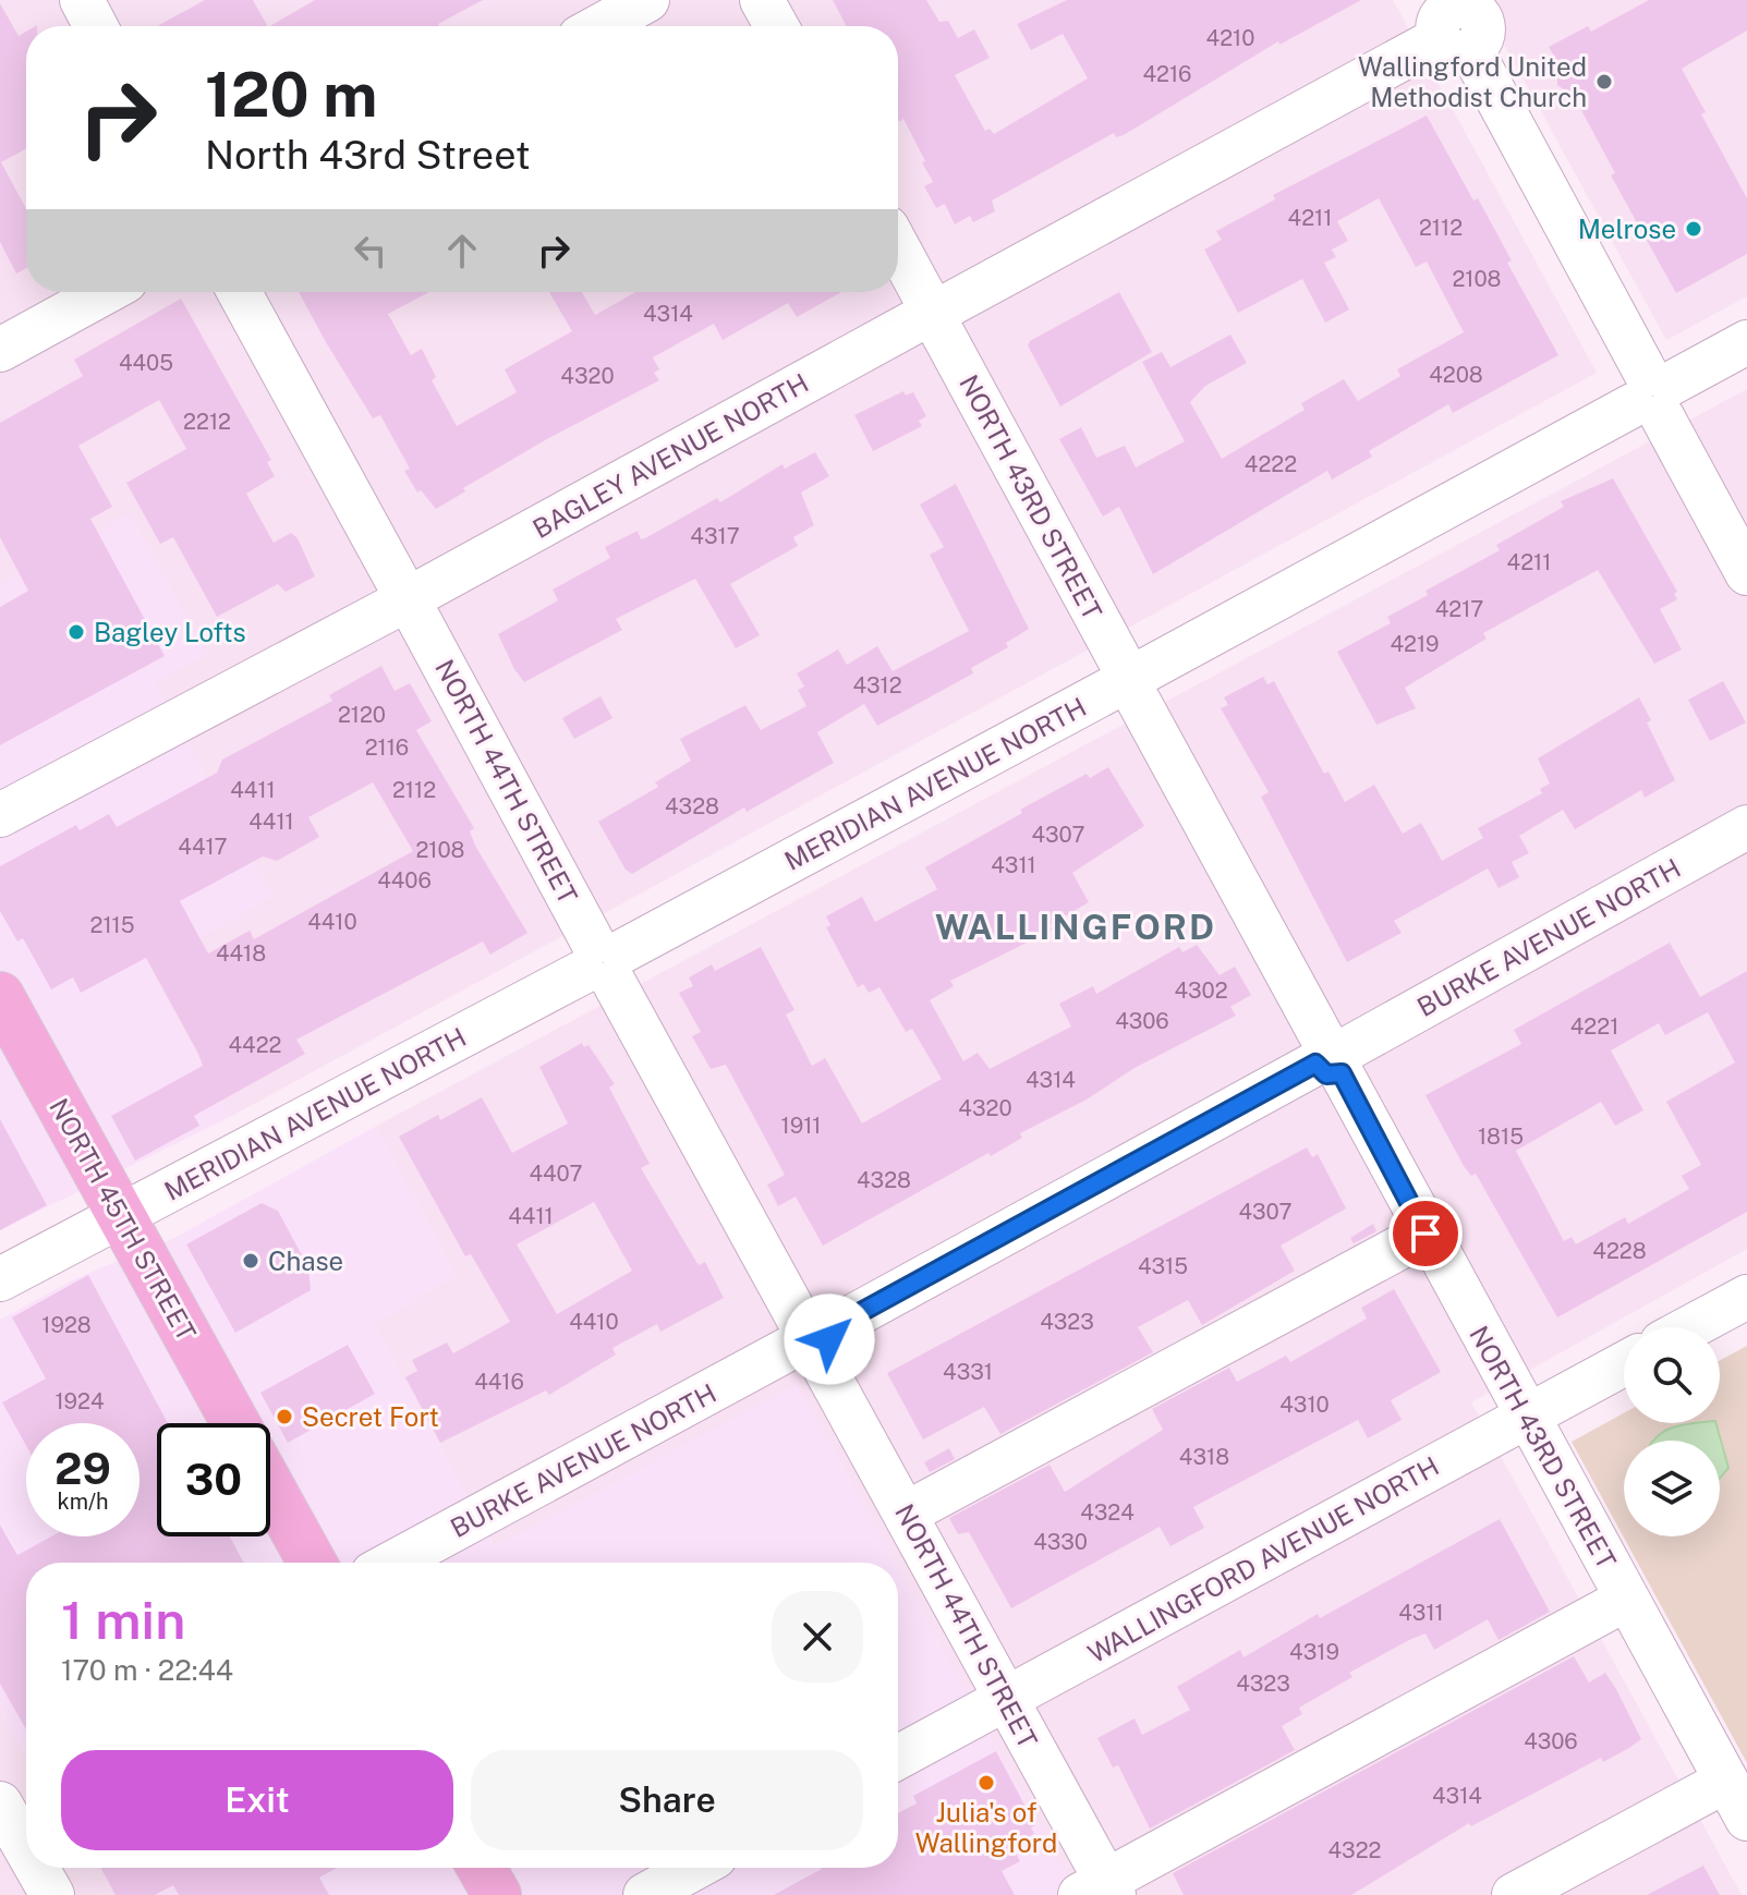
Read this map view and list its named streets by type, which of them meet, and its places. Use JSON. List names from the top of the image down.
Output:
{
  "streets": {
    "main road": ["NORTH 45TH STREET"],
    "street": [
      "BAGLEY AVENUE NORTH",
      "NORTH 43RD STREET",
      "NORTH 44TH STREET",
      "MERIDIAN AVENUE NORTH",
      "BURKE AVENUE NORTH",
      "WALLINGFORD AVENUE NORTH"
    ]
  },
  "crossings": [
    ["BAGLEY AVENUE NORTH", "NORTH 43RD STREET"],
    ["BAGLEY AVENUE NORTH", "NORTH 44TH STREET"],
    ["NORTH 43RD STREET", "MERIDIAN AVENUE NORTH"],
    ["NORTH 43RD STREET", "BURKE AVENUE NORTH"],
    ["NORTH 43RD STREET", "WALLINGFORD AVENUE NORTH"],
    ["NORTH 44TH STREET", "MERIDIAN AVENUE NORTH"],
    ["NORTH 44TH STREET", "BURKE AVENUE NORTH"],
    ["NORTH 44TH STREET", "WALLINGFORD AVENUE NORTH"],
    ["MERIDIAN AVENUE NORTH", "NORTH 45TH STREET"]
  ],
  "districts": ["WALLINGFORD"],
  "places": [
    "Wallingford United Methodist Church",
    "Melrose",
    "Bagley Lofts",
    "Chase",
    "Secret Fort",
    "Julia's of Wallingford"
  ],
  "house_numbers": [
    "4210",
    "4216",
    "4211",
    "2112",
    "2108",
    "4314",
    "4405",
    "4208",
    "4320",
    "2212",
    "4222",
    "4317",
    "4211",
    "4217",
    "4219",
    "4312",
    "2120",
    "2116",
    "4411",
    "2112",
    "4328",
    "4411",
    "4307",
    "4417",
    "2108",
    "4311",
    "4406",
    "4410",
    "2115",
    "4418",
    "4302",
    "4306",
    "4221",
    "4422",
    "4314",
    "4320",
    "1911",
    "1815",
    "4407",
    "4328",
    "4307",
    "4411",
    "4228",
    "4315",
    "4410",
    "4323",
    "1928",
    "4331",
    "4416",
    "1924",
    "4310",
    "4318",
    "4324",
    "4330",
    "4311",
    "4319",
    "4323",
    "4306",
    "4314",
    "4322"
  ],
  "page": {
    "turn": ["120 m", "North 43rd Street"],
    "speed": "29 km/h",
    "limit": "30",
    "heading": ["1 min", "170 m · 22:44"],
    "buttons": ["Exit", "Share"]
  }
}
